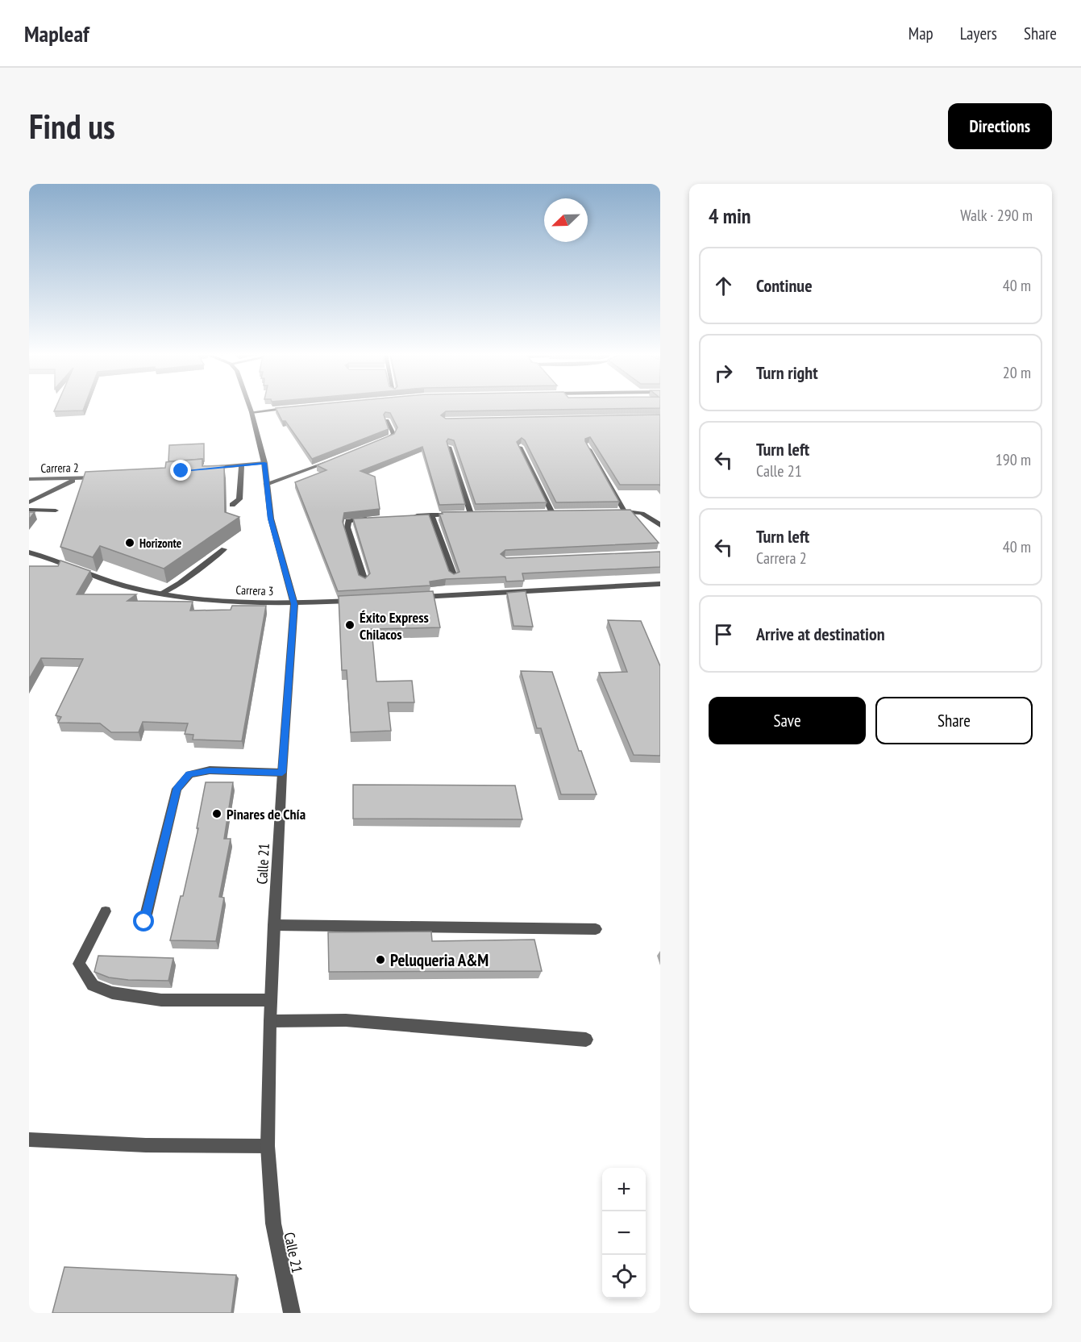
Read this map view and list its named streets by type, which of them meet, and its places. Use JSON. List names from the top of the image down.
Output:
{
  "streets": {
    "street": ["Carrera 2", "Carrera 3", "Calle 21"]
  },
  "crossings": [
    ["Carrera 3", "Calle 21"]
  ],
  "places": [
    "Horizonte",
    "Éxito Express Chilacos",
    "Pinares de Chía",
    "Peluqueria A&M"
  ],
  "north": "bottom left",
  "page": {
    "header": "Mapleaf",
    "nav": ["Map", "Layers", "Share"],
    "buttons": [
      "Directions",
      ["Save", "Share"]
    ],
    "title": "Find us",
    "heading": ["4 min", "Walk · 290 m"],
    "list": [
      ["Continue", "40 m"],
      ["Turn right", "20 m"],
      ["Turn left", "Calle 21", "190 m"],
      ["Turn left", "Carrera 2", "40 m"],
      "Arrive at destination"
    ],
    "map_buttons": ["+", "−"]
  }
}
